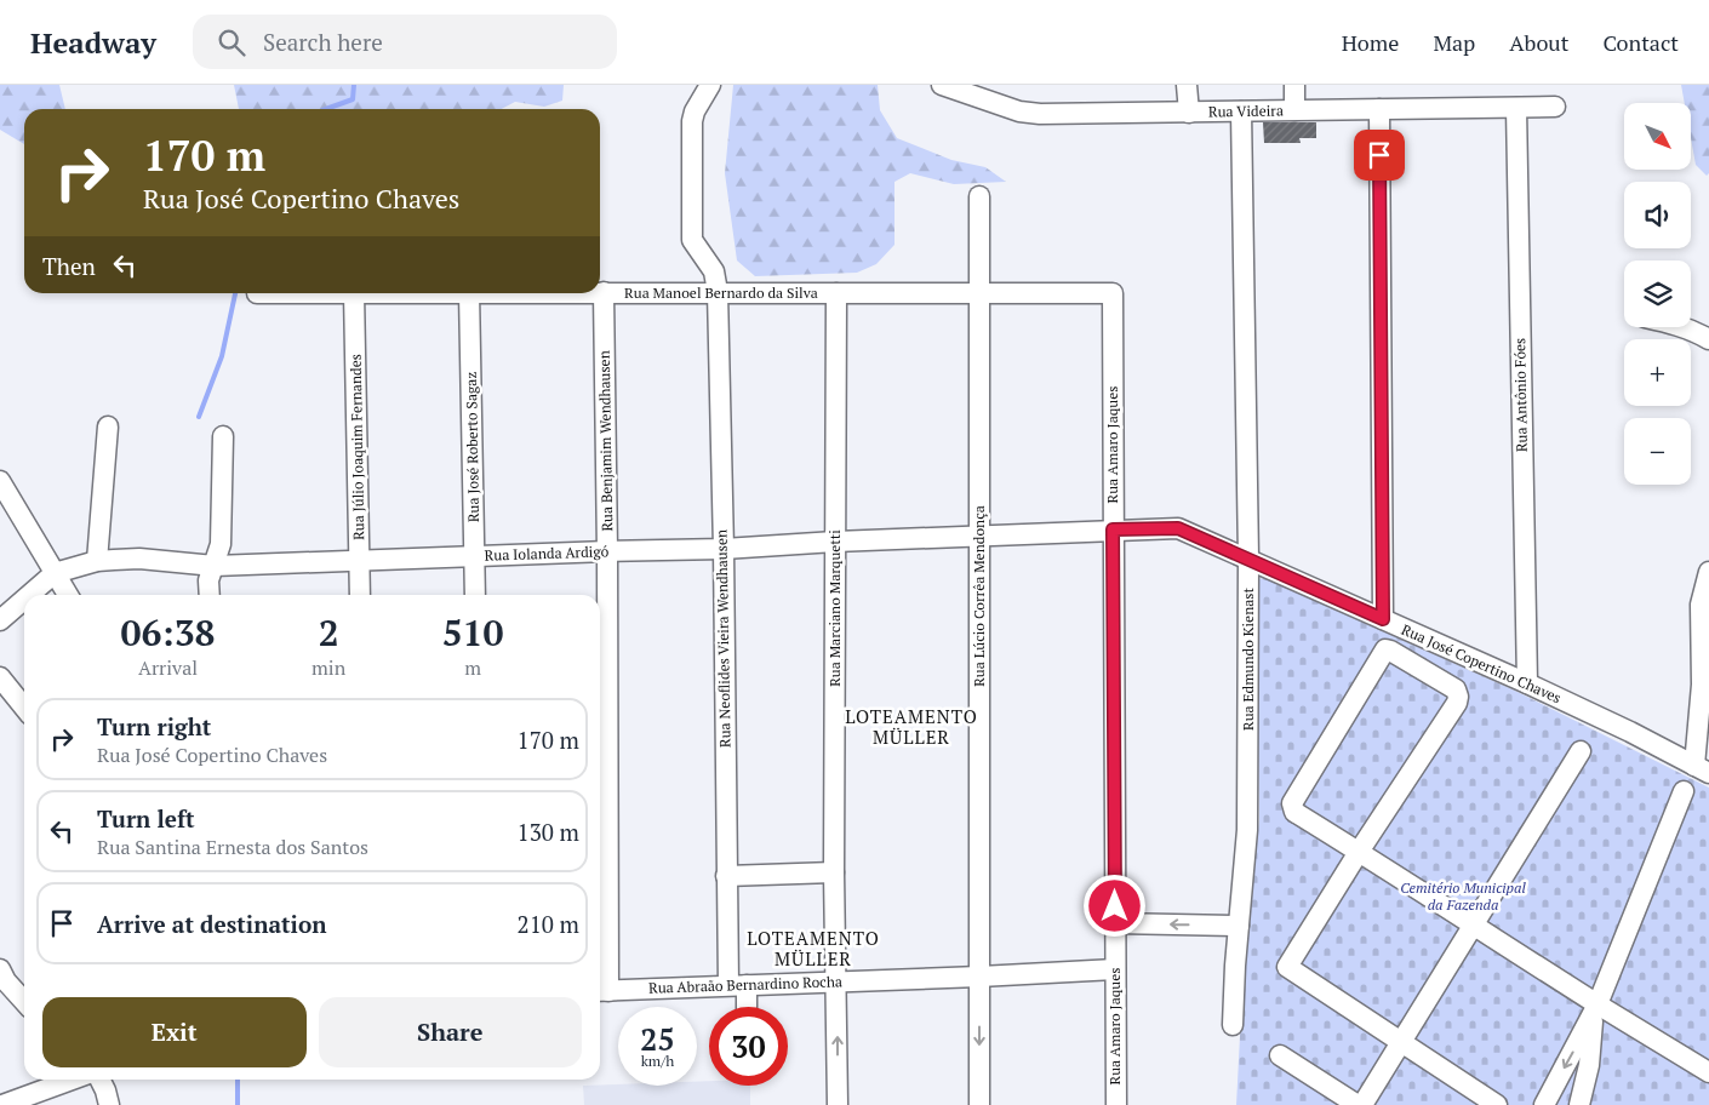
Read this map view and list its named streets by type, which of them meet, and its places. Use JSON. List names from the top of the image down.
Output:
{
  "streets": {
    "street": [
      "Rua Videira",
      "Rua Manoel Bernardo da Silva",
      "Rua Antônio Fóes",
      "Rua Benjamim Wendhausen",
      "Rua Amaro Jaques",
      "Rua Júlio Joaquim Fernandes",
      "Rua José Roberto Sagaz",
      "Rua Iolanda Ardigó",
      "Rua Lúcio Corrêa Mendonça",
      "Rua Marciano Marquetti",
      "Rua Neoflides Vieira Wendhausen",
      "Rua Edmundo Kienast",
      "Rua José Copertino Chaves",
      "Rua Abraão Bernardino Rocha"
    ]
  },
  "crossings": [
    ["Rua Videira", "Rua Antônio Fóes"],
    ["Rua Videira", "Rua Edmundo Kienast"],
    ["Rua Manoel Bernardo da Silva", "Rua Benjamim Wendhausen"],
    ["Rua Manoel Bernardo da Silva", "Rua Amaro Jaques"],
    ["Rua Manoel Bernardo da Silva", "Rua Lúcio Corrêa Mendonça"],
    ["Rua Manoel Bernardo da Silva", "Rua Marciano Marquetti"],
    ["Rua Manoel Bernardo da Silva", "Rua Neoflides Vieira Wendhausen"],
    ["Rua Antônio Fóes", "Rua José Copertino Chaves"],
    ["Rua Benjamim Wendhausen", "Rua Iolanda Ardigó"],
    ["Rua Benjamim Wendhausen", "Rua Abraão Bernardino Rocha"],
    ["Rua Amaro Jaques", "Rua Iolanda Ardigó"],
    ["Rua Amaro Jaques", "Rua José Copertino Chaves"],
    ["Rua Amaro Jaques", "Rua Abraão Bernardino Rocha"],
    ["Rua Júlio Joaquim Fernandes", "Rua Iolanda Ardigó"],
    ["Rua José Roberto Sagaz", "Rua Iolanda Ardigó"],
    ["Rua Iolanda Ardigó", "Rua Lúcio Corrêa Mendonça"],
    ["Rua Iolanda Ardigó", "Rua Marciano Marquetti"],
    ["Rua Iolanda Ardigó", "Rua Neoflides Vieira Wendhausen"],
    ["Rua Iolanda Ardigó", "Rua José Copertino Chaves"],
    ["Rua Lúcio Corrêa Mendonça", "Rua Abraão Bernardino Rocha"],
    ["Rua Marciano Marquetti", "Rua Abraão Bernardino Rocha"],
    ["Rua Neoflides Vieira Wendhausen", "Rua Abraão Bernardino Rocha"],
    ["Rua Edmundo Kienast", "Rua José Copertino Chaves"]
  ],
  "districts": ["LOTEAMENTO MÜLLER", "LOTEAMENTO MÜLLER"],
  "parks": ["Cemitério Municipal da Fazenda"],
  "north": "bottom right",
  "page": {
    "header": "Headway",
    "search": "Search here",
    "nav": [
      "Home",
      "Map",
      "About",
      "Contact"
    ],
    "map_buttons": ["+", "−"],
    "turn": ["170 m", "Rua José Copertino Chaves"],
    "then": "Then",
    "eta": [
      "06:38",
      "Arrival",
      "2",
      "min",
      "510",
      "m"
    ],
    "list": [
      {
        "name": "Turn right",
        "note": "Rua José Copertino Chaves",
        "value": "170 m"
      },
      {
        "name": "Turn left",
        "note": "Rua Santina Ernesta dos Santos",
        "value": "130 m"
      },
      {
        "name": "Arrive at destination",
        "value": "210 m"
      }
    ],
    "buttons": ["Exit", "Share"],
    "speed": "25 km/h",
    "limit": "30"
  }
}
